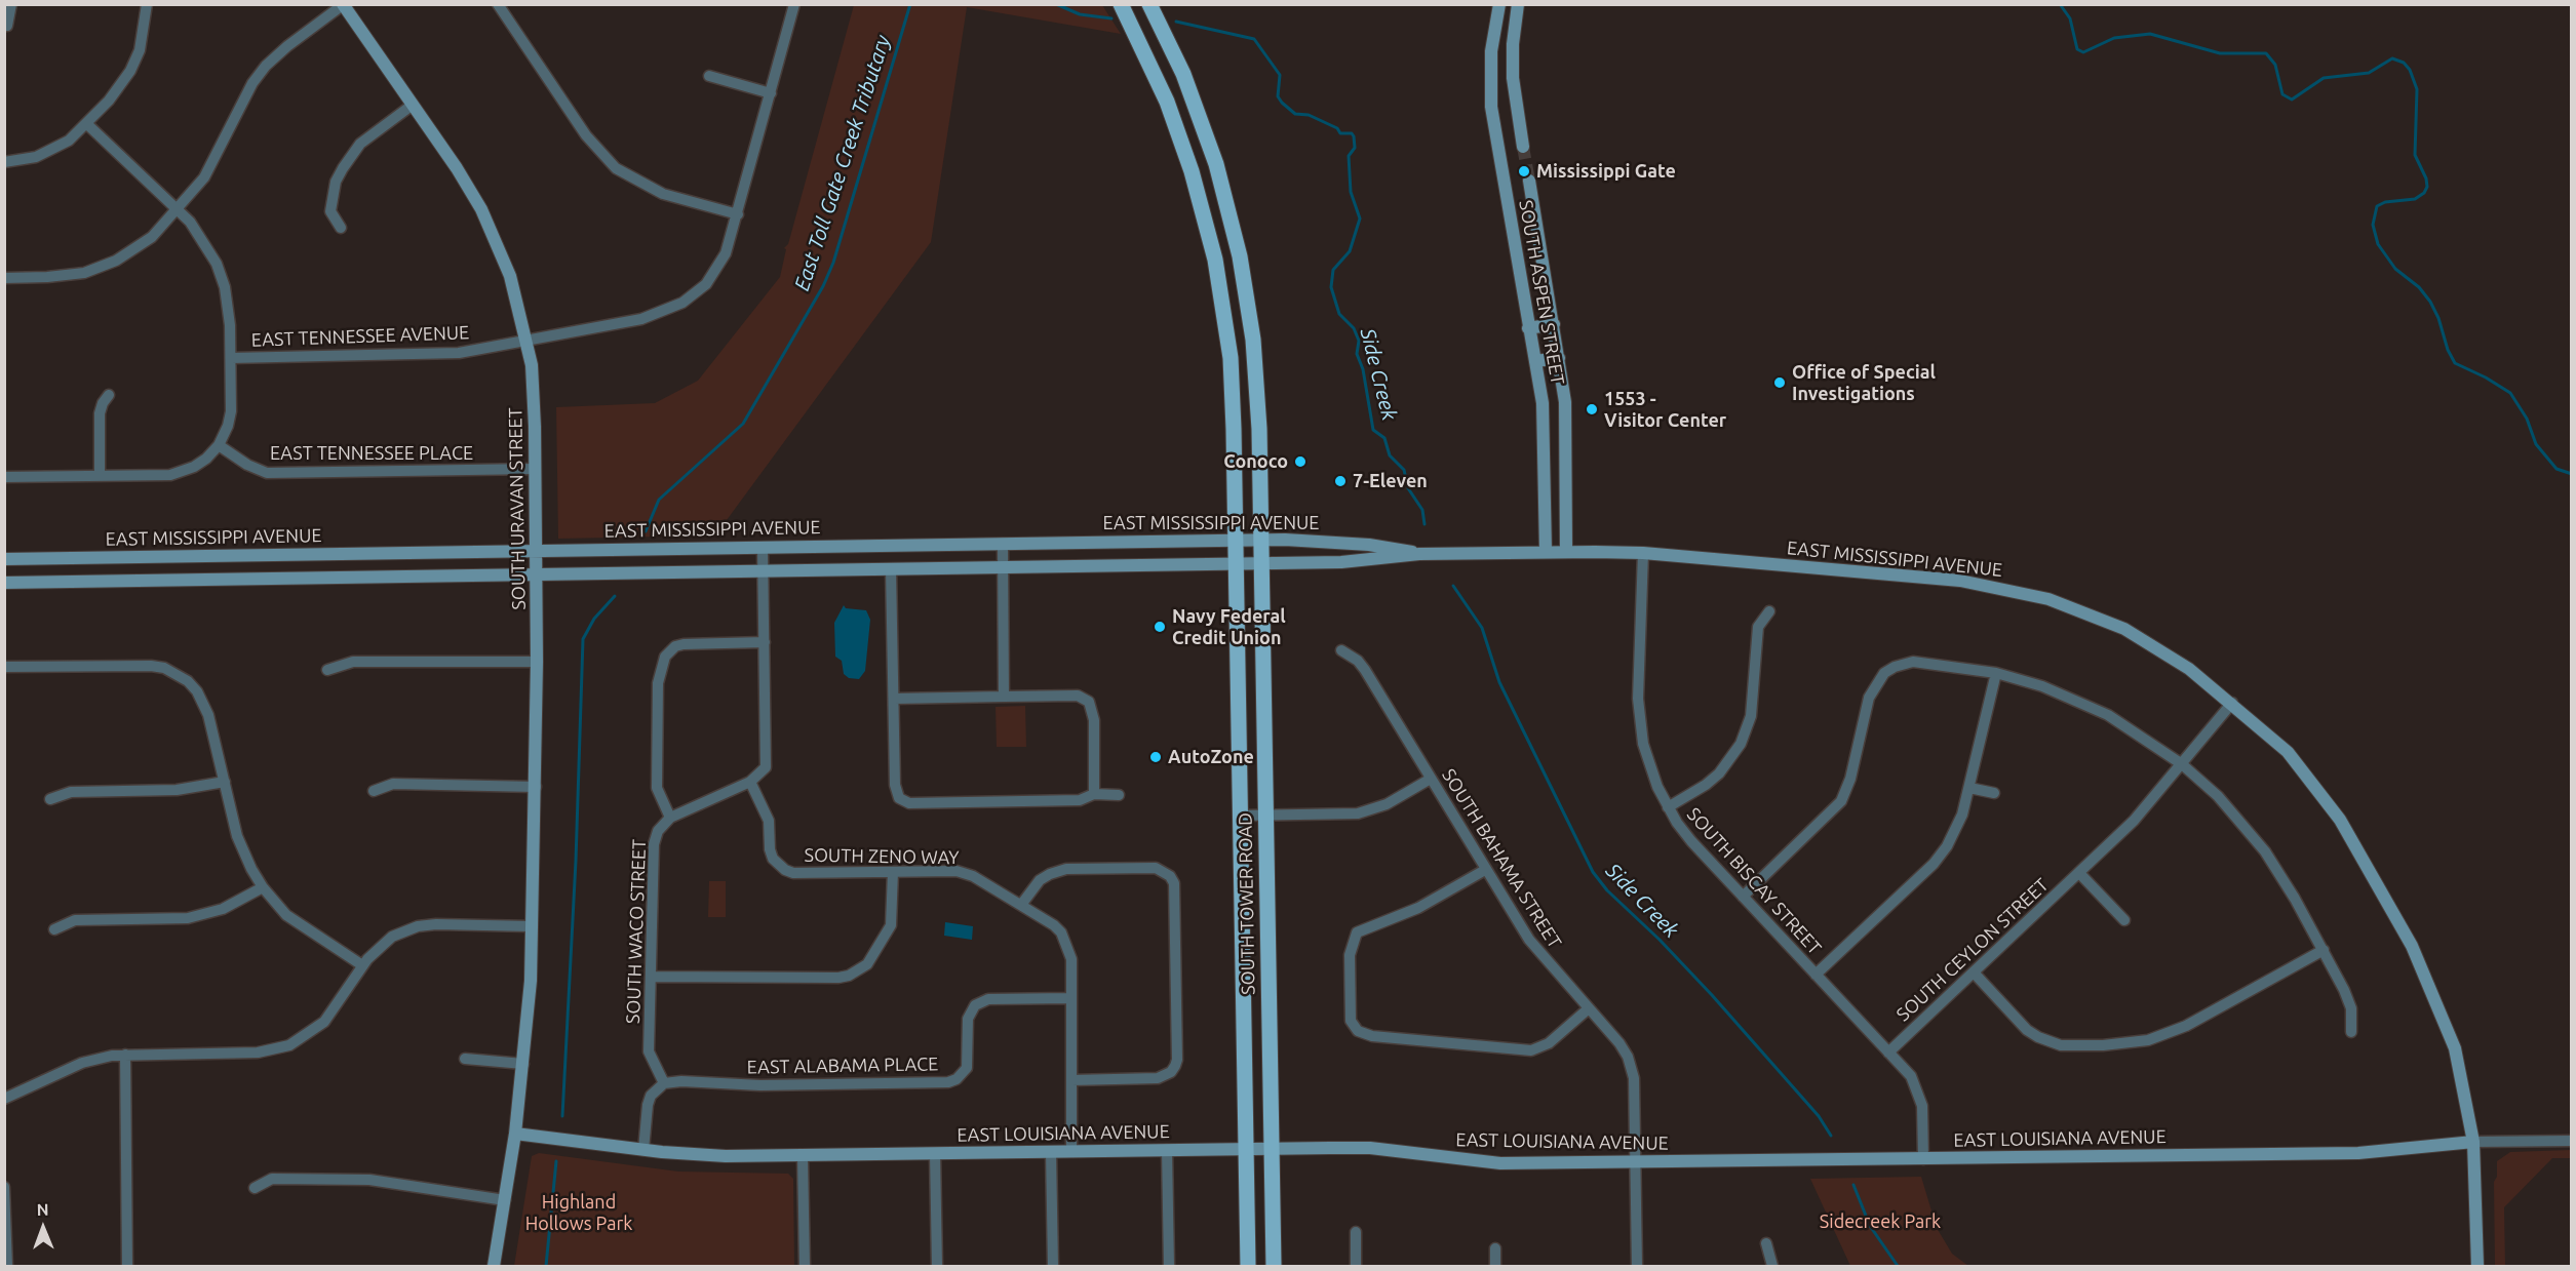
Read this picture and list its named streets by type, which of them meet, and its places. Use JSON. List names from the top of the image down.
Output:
{
  "streets": {
    "main road": ["SOUTH TOWER ROAD"],
    "street": [
      "SOUTH ASPEN STREET",
      "EAST TENNESSEE AVENUE",
      "EAST TENNESSEE PLACE",
      "SOUTH URAVAN STREET",
      "EAST MISSISSIPPI AVENUE",
      "SOUTH ZENO WAY",
      "SOUTH BAHAMA STREET",
      "SOUTH BISCAY STREET",
      "SOUTH WACO STREET",
      "SOUTH CEYLON STREET",
      "EAST ALABAMA PLACE",
      "EAST LOUISIANA AVENUE"
    ]
  },
  "crossings": [
    ["SOUTH ASPEN STREET", "EAST MISSISSIPPI AVENUE"],
    ["EAST TENNESSEE AVENUE", "SOUTH URAVAN STREET"],
    ["EAST TENNESSEE PLACE", "SOUTH URAVAN STREET"],
    ["SOUTH URAVAN STREET", "EAST MISSISSIPPI AVENUE"],
    ["SOUTH URAVAN STREET", "EAST LOUISIANA AVENUE"],
    ["EAST MISSISSIPPI AVENUE", "SOUTH BISCAY STREET"],
    ["EAST MISSISSIPPI AVENUE", "SOUTH TOWER ROAD"],
    ["EAST MISSISSIPPI AVENUE", "SOUTH CEYLON STREET"],
    ["EAST MISSISSIPPI AVENUE", "EAST LOUISIANA AVENUE"],
    ["SOUTH ZENO WAY", "EAST ALABAMA PLACE"],
    ["SOUTH ZENO WAY", "EAST LOUISIANA AVENUE"],
    ["SOUTH BAHAMA STREET", "EAST LOUISIANA AVENUE"],
    ["SOUTH BISCAY STREET", "SOUTH CEYLON STREET"],
    ["SOUTH BISCAY STREET", "EAST LOUISIANA AVENUE"],
    ["SOUTH TOWER ROAD", "EAST LOUISIANA AVENUE"],
    ["SOUTH WACO STREET", "EAST ALABAMA PLACE"]
  ],
  "water": ["East Toll Gate Creek Tributary", "Side Creek"],
  "parks": ["Highland Hollows Park", "Sidecreek Park"],
  "places": [
    "Mississippi Gate",
    "Office of Special Investigations",
    "1553 - Visitor Center",
    "Conoco",
    "7-Eleven",
    "Navy Federal Credit Union",
    "AutoZone"
  ],
  "north": "top"
}
